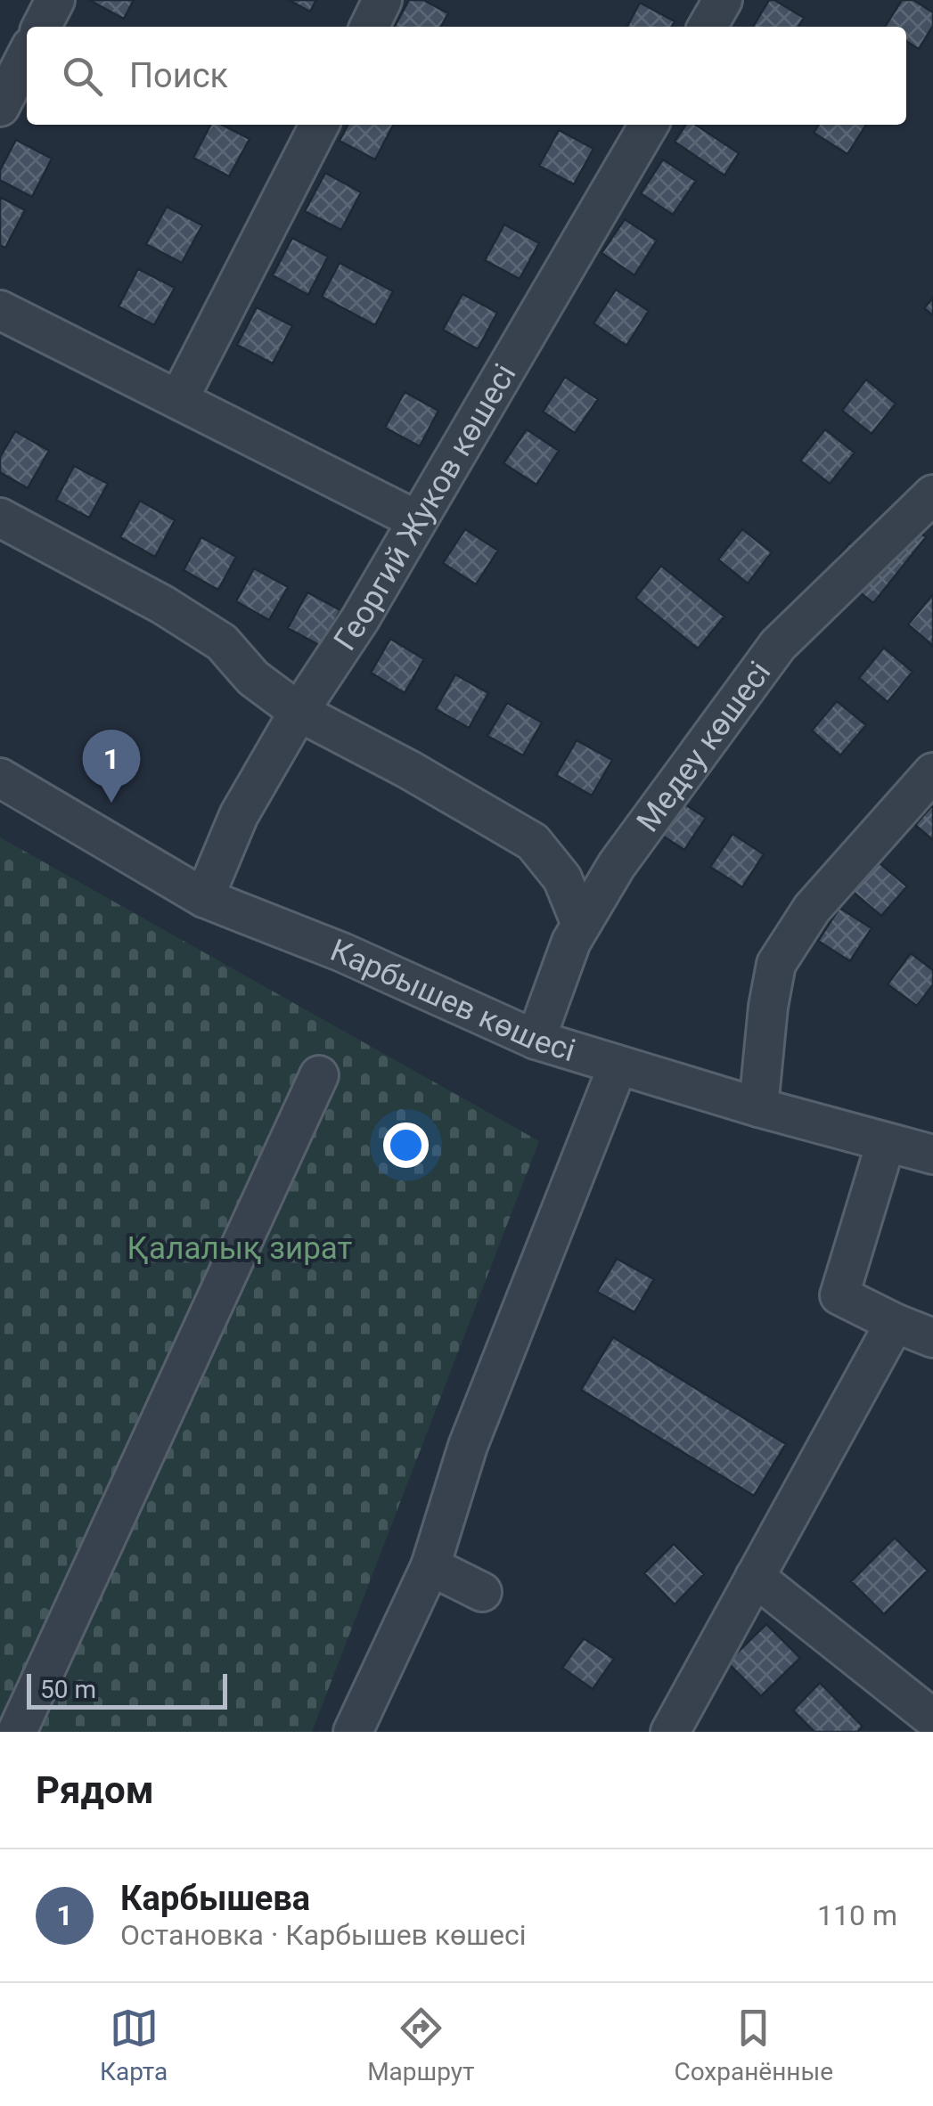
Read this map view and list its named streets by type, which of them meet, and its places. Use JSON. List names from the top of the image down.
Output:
{
  "streets": {
    "street": ["Георгий Жуков көшесі", "Медеу көшесі", "Карбышев көшесі"]
  },
  "crossings": [
    ["Георгий Жуков көшесі", "Карбышев көшесі"],
    ["Медеу көшесі", "Карбышев көшесі"]
  ],
  "parks": ["Қалалық зират"],
  "scale_bar": "50 m",
  "page": {
    "search": "Поиск",
    "pins": "1",
    "scale": "50 m",
    "heading": "Рядом",
    "list": [
      {
        "mark": "1",
        "name": "Карбышева",
        "note": "Остановка · Карбышев көшесі",
        "value": "110 m"
      }
    ],
    "nav": ["Карта", "Маршрут", "Сохранённые"]
  }
}
